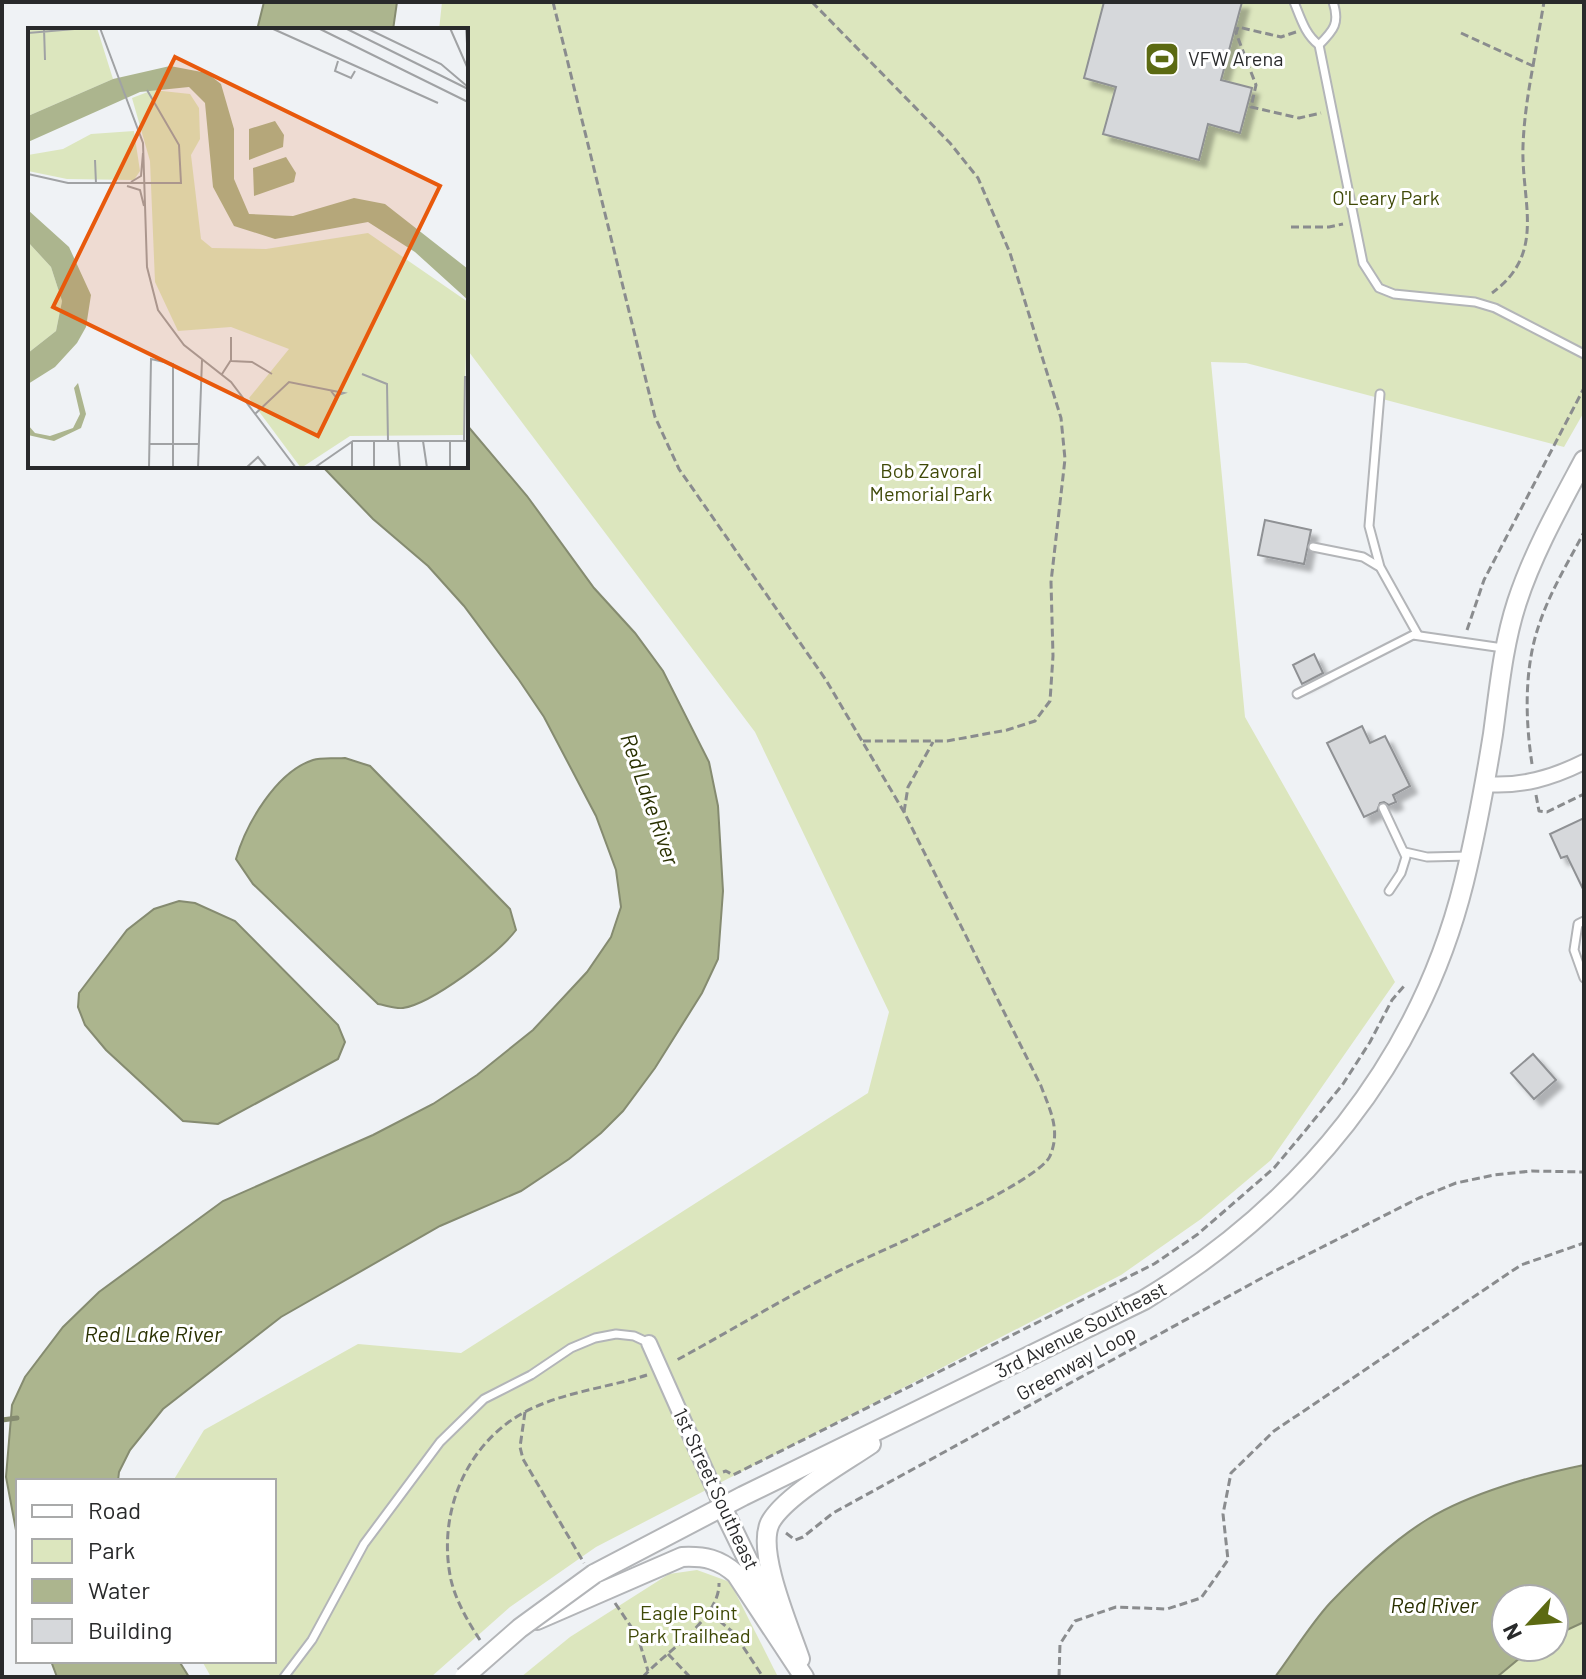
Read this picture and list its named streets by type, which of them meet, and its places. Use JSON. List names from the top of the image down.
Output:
{
  "streets": {
    "street": ["3rd Avenue Southeast", "1st Street Southeast"],
    "path": ["Greenway Loop"]
  },
  "crossings": [
    ["3rd Avenue Southeast", "1st Street Southeast"]
  ],
  "water": ["Red Lake River", "Red River"],
  "parks": ["O'Leary Park", "Bob Zavoral Memorial Park", "Eagle Point Park Trailhead"],
  "places": {
    "sports": ["VFW Arena"]
  },
  "legend": [
    "Road",
    "Park",
    "Water",
    "Building"
  ],
  "north": "bottom left"
}
